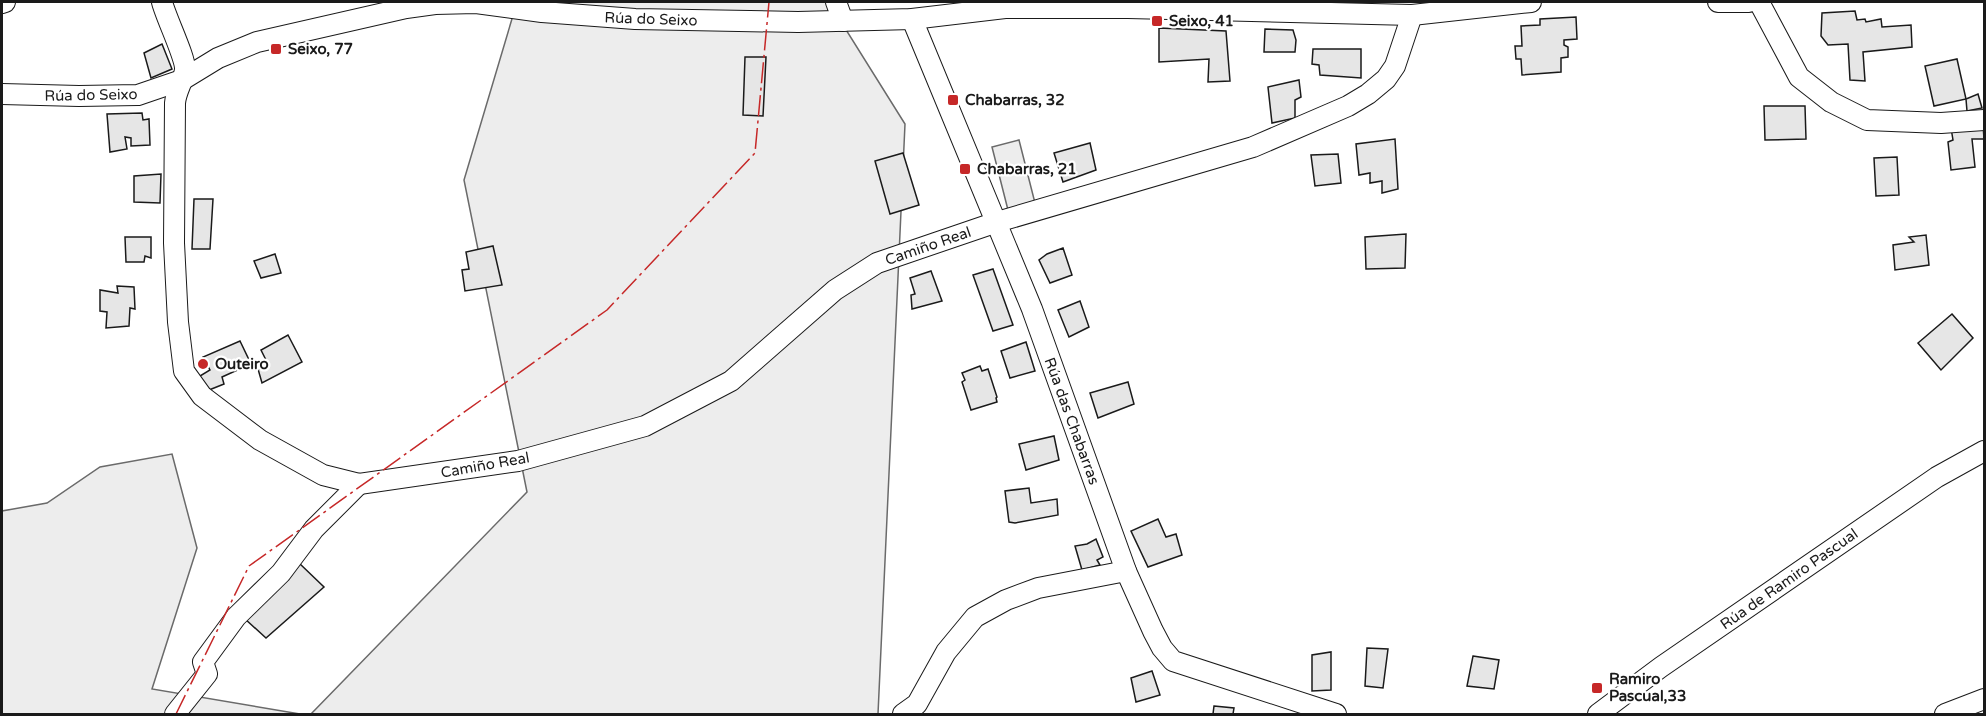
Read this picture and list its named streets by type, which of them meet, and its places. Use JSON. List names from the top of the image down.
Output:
{
  "streets": {
    "street": [
      "Rúa do Seixo",
      "Camiño Real",
      "Rúa das Chabarras",
      "Rúa de Ramiro Pascual"
    ]
  },
  "crossings": [
    ["Rúa do Seixo", "Camiño Real"],
    ["Rúa do Seixo", "Rúa das Chabarras"],
    ["Camiño Real", "Rúa das Chabarras"]
  ],
  "places": {
    "transit": [
      "Seixo, 41",
      "Seixo, 77",
      "Chabarras, 32",
      "Chabarras, 21",
      "Ramiro Pascual,33"
    ],
    "other": ["Outeiro"]
  }
}
